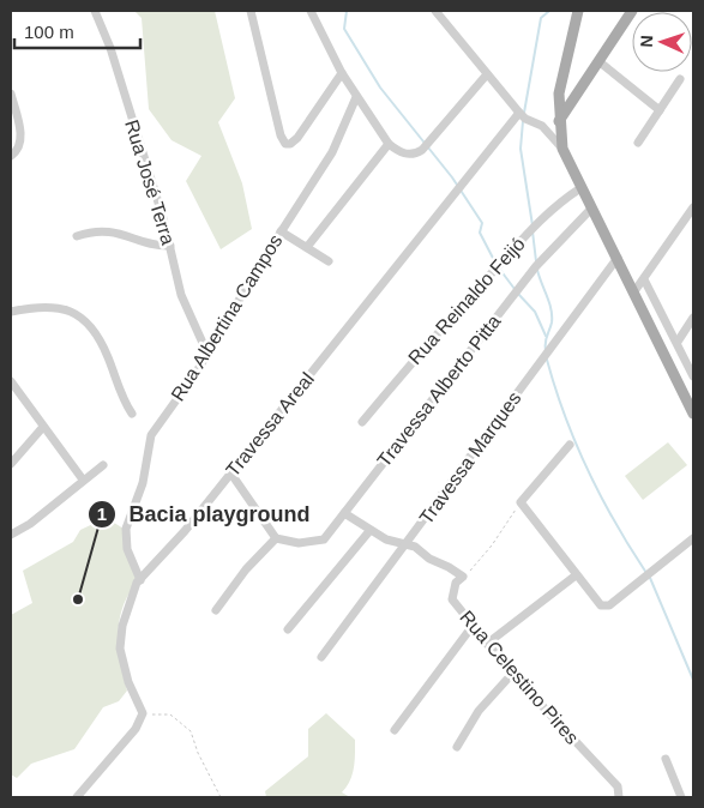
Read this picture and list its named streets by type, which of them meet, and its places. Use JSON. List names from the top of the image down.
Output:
{
  "streets": {
    "street": [
      "Rua José Terra",
      "Rua Reinaldo Feijó",
      "Rua Albertina Campos",
      "Travessa Alberto Pitta",
      "Travessa Areal",
      "Travessa Marques",
      "Rua Celestino Pires"
    ]
  },
  "crossings": [
    ["Rua José Terra", "Rua Albertina Campos"],
    ["Rua Albertina Campos", "Travessa Areal"]
  ],
  "places": ["Bacia playground"],
  "scale_bar": "100 m",
  "north": "left"
}
